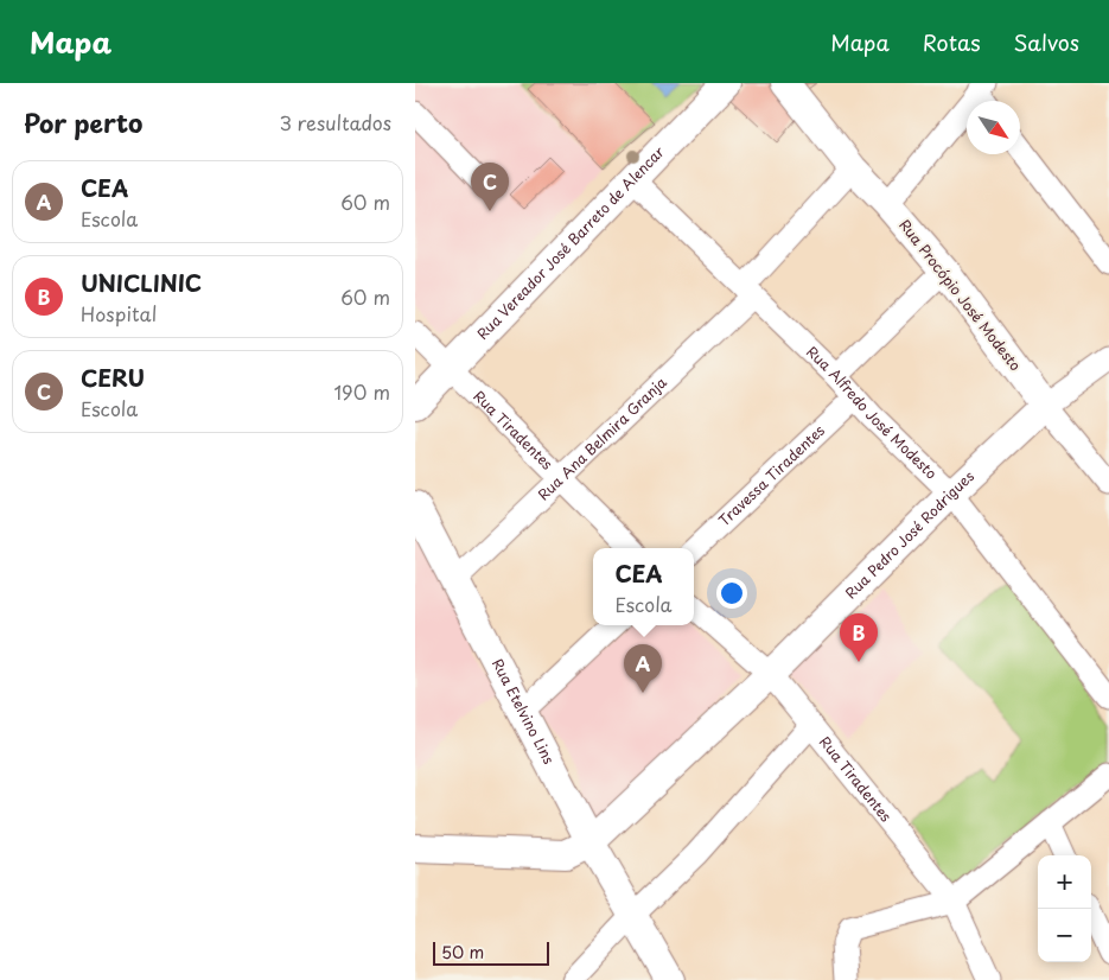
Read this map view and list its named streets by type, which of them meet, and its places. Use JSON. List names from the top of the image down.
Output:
{
  "streets": {
    "main road": [
      "Rua Vereador José Barreto de Alencar",
      "Rua Procópio José Modesto",
      "Rua Pedro José Rodrigues",
      "Rua Etelvino Lins"
    ],
    "street": [
      "Rua Alfredo José Modesto",
      "Rua Tiradentes",
      "Rua Ana Belmira Granja",
      "Travessa Tiradentes"
    ]
  },
  "crossings": [
    ["Rua Vereador José Barreto de Alencar", "Rua Alfredo José Modesto"],
    ["Rua Vereador José Barreto de Alencar", "Rua Tiradentes"],
    ["Rua Procópio José Modesto", "Rua Ana Belmira Granja"],
    ["Rua Procópio José Modesto", "Rua Pedro José Rodrigues"],
    ["Rua Alfredo José Modesto", "Rua Ana Belmira Granja"],
    ["Rua Alfredo José Modesto", "Travessa Tiradentes"],
    ["Rua Alfredo José Modesto", "Rua Pedro José Rodrigues"],
    ["Rua Tiradentes", "Rua Ana Belmira Granja"],
    ["Rua Tiradentes", "Rua Pedro José Rodrigues"],
    ["Rua Ana Belmira Granja", "Rua Etelvino Lins"],
    ["Rua Pedro José Rodrigues", "Rua Etelvino Lins"]
  ],
  "scale_bar": "50 m",
  "north": "bottom right",
  "page": {
    "header": "Mapa",
    "nav": ["Mapa", "Rotas", "Salvos"],
    "heading": ["Por perto", "3 resultados"],
    "list": [
      {
        "mark": "A",
        "name": "CEA",
        "note": "Escola",
        "value": "60 m"
      },
      {
        "mark": "B",
        "name": "UNICLINIC",
        "note": "Hospital",
        "value": "60 m"
      },
      {
        "mark": "C",
        "name": "CERU",
        "note": "Escola",
        "value": "190 m"
      }
    ],
    "pins": ["C", "B", "A"],
    "popup": ["CEA", "Escola"],
    "map_buttons": ["+", "−"],
    "scale": "50 m"
  }
}
